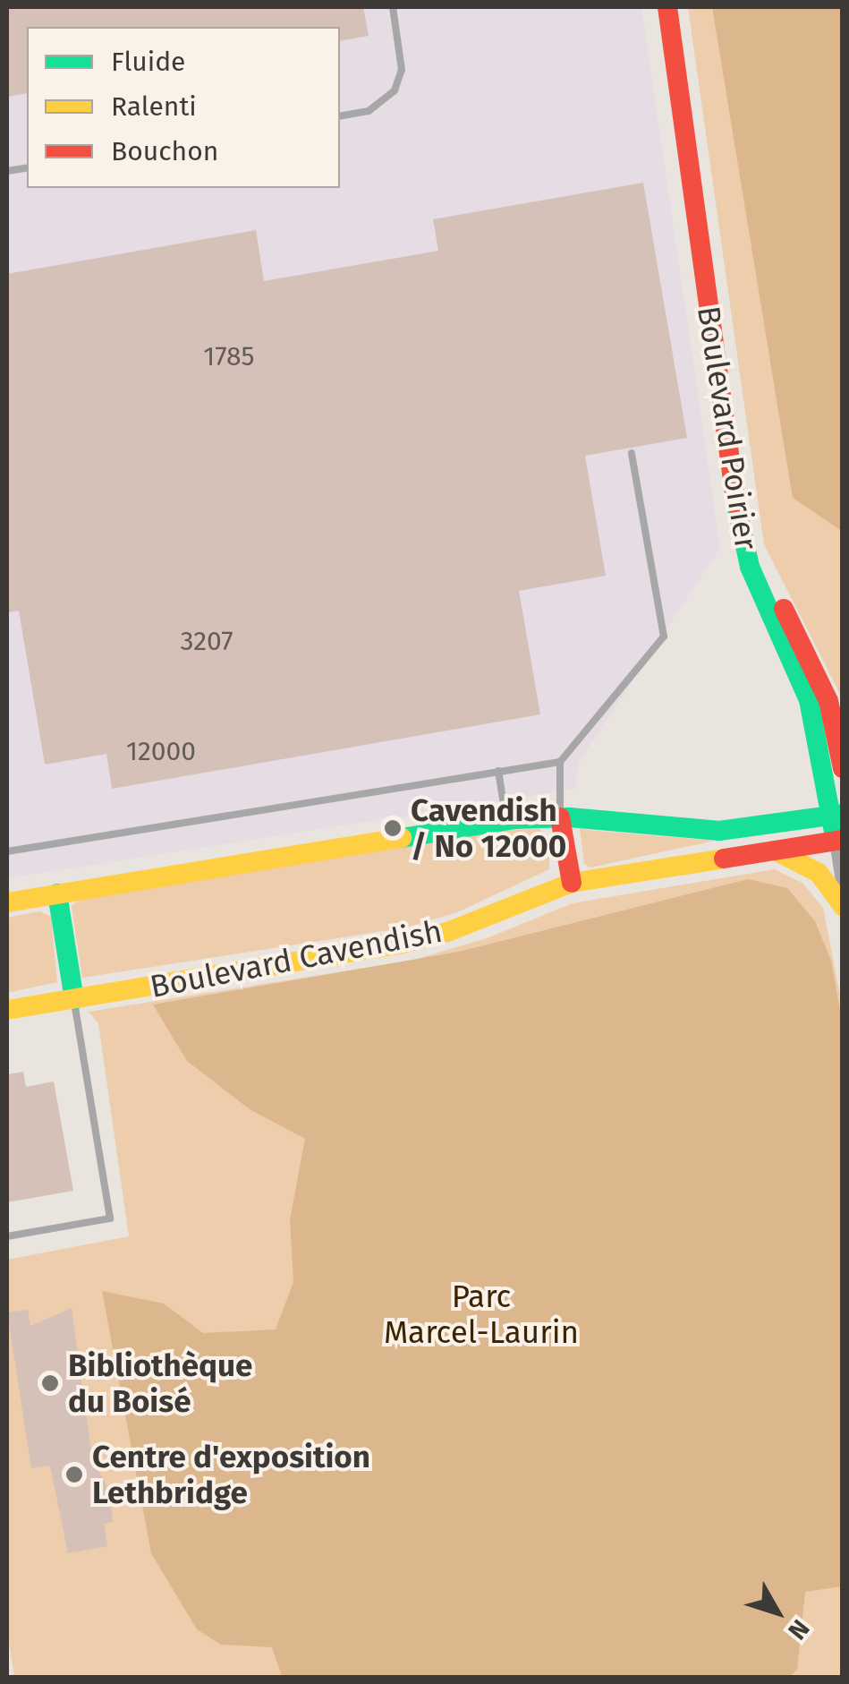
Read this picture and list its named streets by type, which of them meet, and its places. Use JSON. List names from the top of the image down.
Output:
{
  "streets": {
    "main road": ["Boulevard Poirier", "Boulevard Cavendish"]
  },
  "crossings": [
    ["Boulevard Poirier", "Boulevard Cavendish"]
  ],
  "parks": ["Parc Marcel-Laurin"],
  "places": ["Cavendish / No 12000", "Bibliothèque du Boisé", "Centre d'exposition Lethbridge"],
  "house_numbers": ["1785", "3207", "12000"],
  "legend": ["Fluide", "Ralenti", "Bouchon"],
  "north": "bottom right"
}
